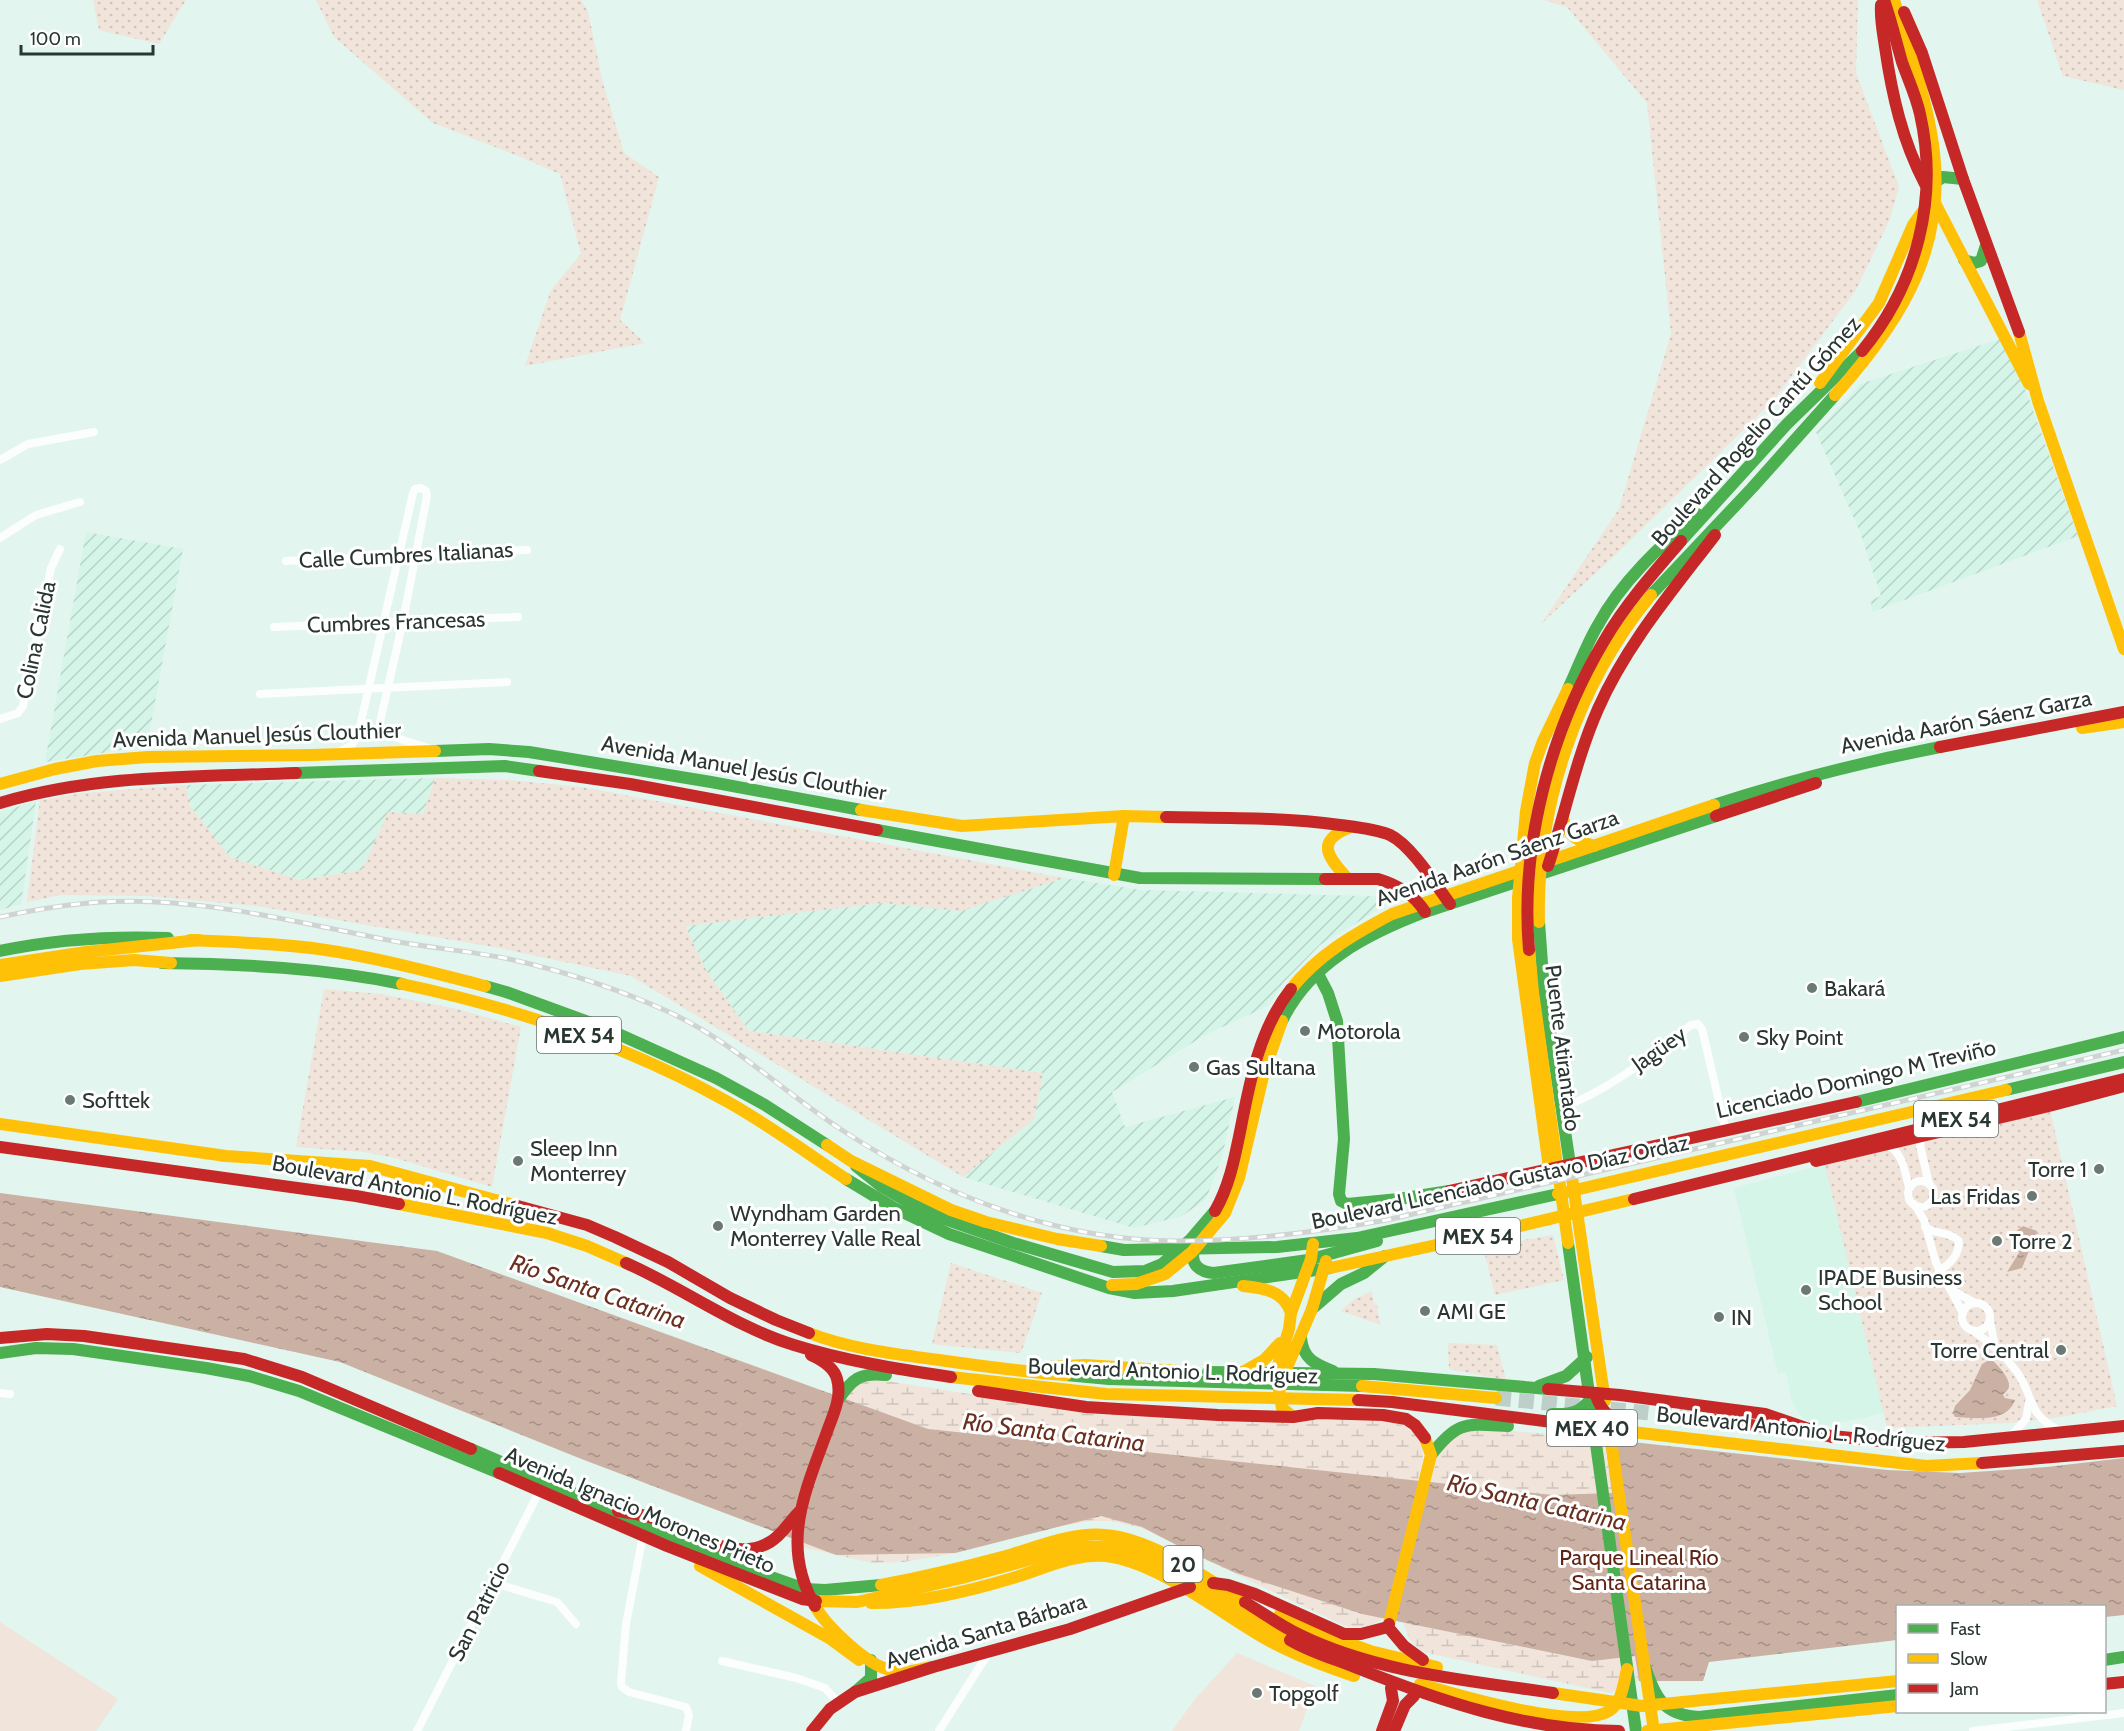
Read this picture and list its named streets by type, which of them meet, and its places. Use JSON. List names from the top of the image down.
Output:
{
  "streets": {
    "main road": [
      "Boulevard Rogelio Cantú Gómez",
      "Avenida Aarón Sáenz Garza",
      "Avenida Manuel Jesús Clouthier",
      "MEX 54",
      "Puente Atirantado",
      "Licenciado Domingo M Treviño",
      "Boulevard Licenciado Gustavo Díaz Ordaz",
      "Boulevard Antonio L. Rodríguez",
      "MEX 40",
      "Avenida Ignacio Morones Prieto",
      "20",
      "Avenida Santa Bárbara"
    ],
    "street": [
      "Calle Cumbres Italianas",
      "Cumbres Francesas",
      "Colina Calida",
      "Jagüey",
      "San Patricio"
    ]
  },
  "crossings": [
    ["Boulevard Rogelio Cantú Gómez", "Puente Atirantado"],
    ["Avenida Aarón Sáenz Garza", "Avenida Manuel Jesús Clouthier"],
    ["Avenida Aarón Sáenz Garza", "Boulevard Licenciado Gustavo Díaz Ordaz"],
    ["Jagüey", "Licenciado Domingo M Treviño"],
    ["Avenida Ignacio Morones Prieto", "20"],
    ["Avenida Ignacio Morones Prieto", "San Patricio"]
  ],
  "water": ["Río Santa Catarina"],
  "parks": ["Parque Lineal Río Santa Catarina"],
  "places": [
    "Bakará",
    "Motorola",
    "Sky Point",
    "Gas Sultana",
    "Softtek",
    "Sleep Inn Monterrey",
    "Torre 1",
    "Las Fridas",
    "Wyndham Garden Monterrey Valle Real",
    "Torre 2",
    "IPADE Business School",
    "AMI GE",
    "IN",
    "Torre Central",
    "Topgolf"
  ],
  "legend": ["Fast", "Slow", "Jam"],
  "scale_bar": "100 m"
}
